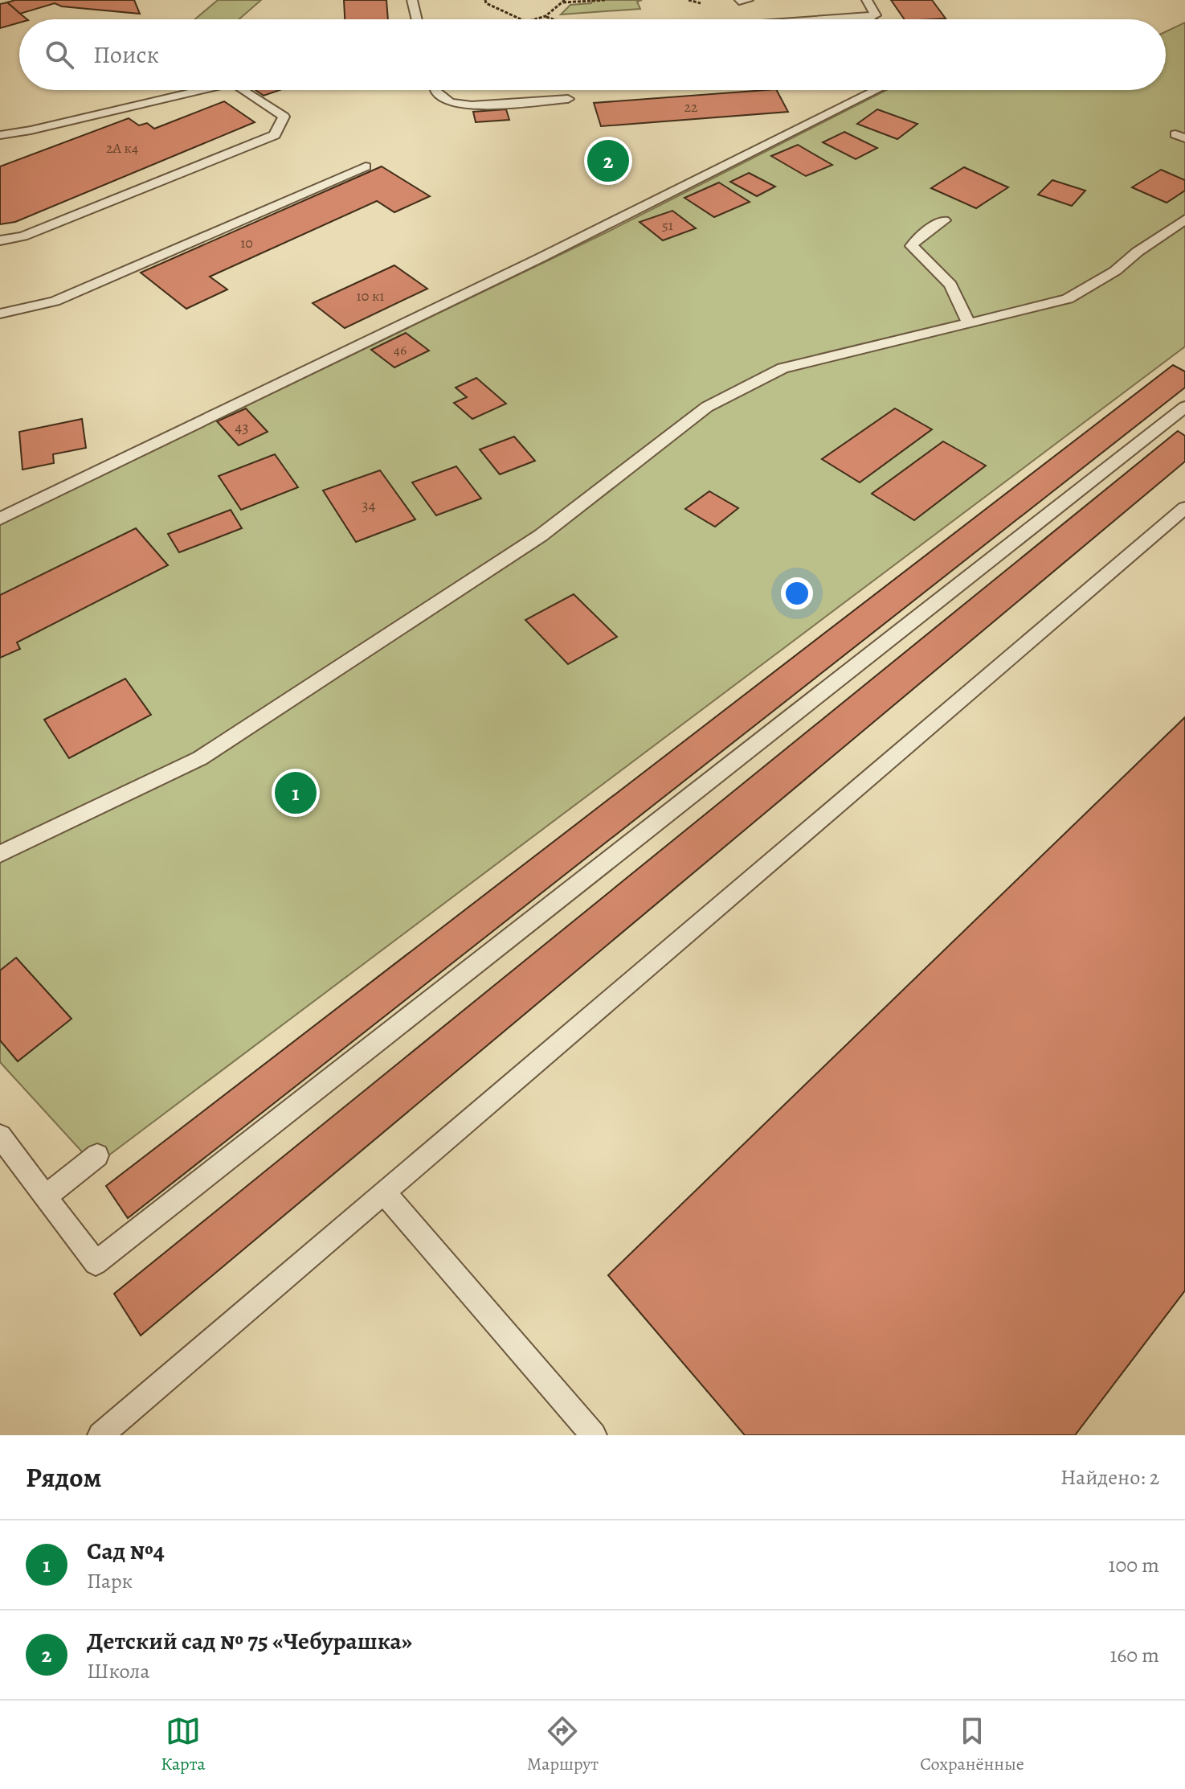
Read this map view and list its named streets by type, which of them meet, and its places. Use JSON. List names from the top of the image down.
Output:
{
  "house_numbers": [
    "22",
    "2А к4",
    "51",
    "10",
    "10 к1",
    "46",
    "43",
    "34"
  ],
  "page": {
    "search": "Поиск",
    "pins": ["2", "1"],
    "heading": ["Рядом", "Найдено: 2"],
    "list": [
      {
        "mark": "1",
        "name": "Сад №4",
        "note": "Парк",
        "value": "100 m"
      },
      {
        "mark": "2",
        "name": "Детский сад № 75 «Чебурашка»",
        "note": "Школа",
        "value": "160 m"
      }
    ],
    "nav": ["Карта", "Маршрут", "Сохранённые"]
  }
}
